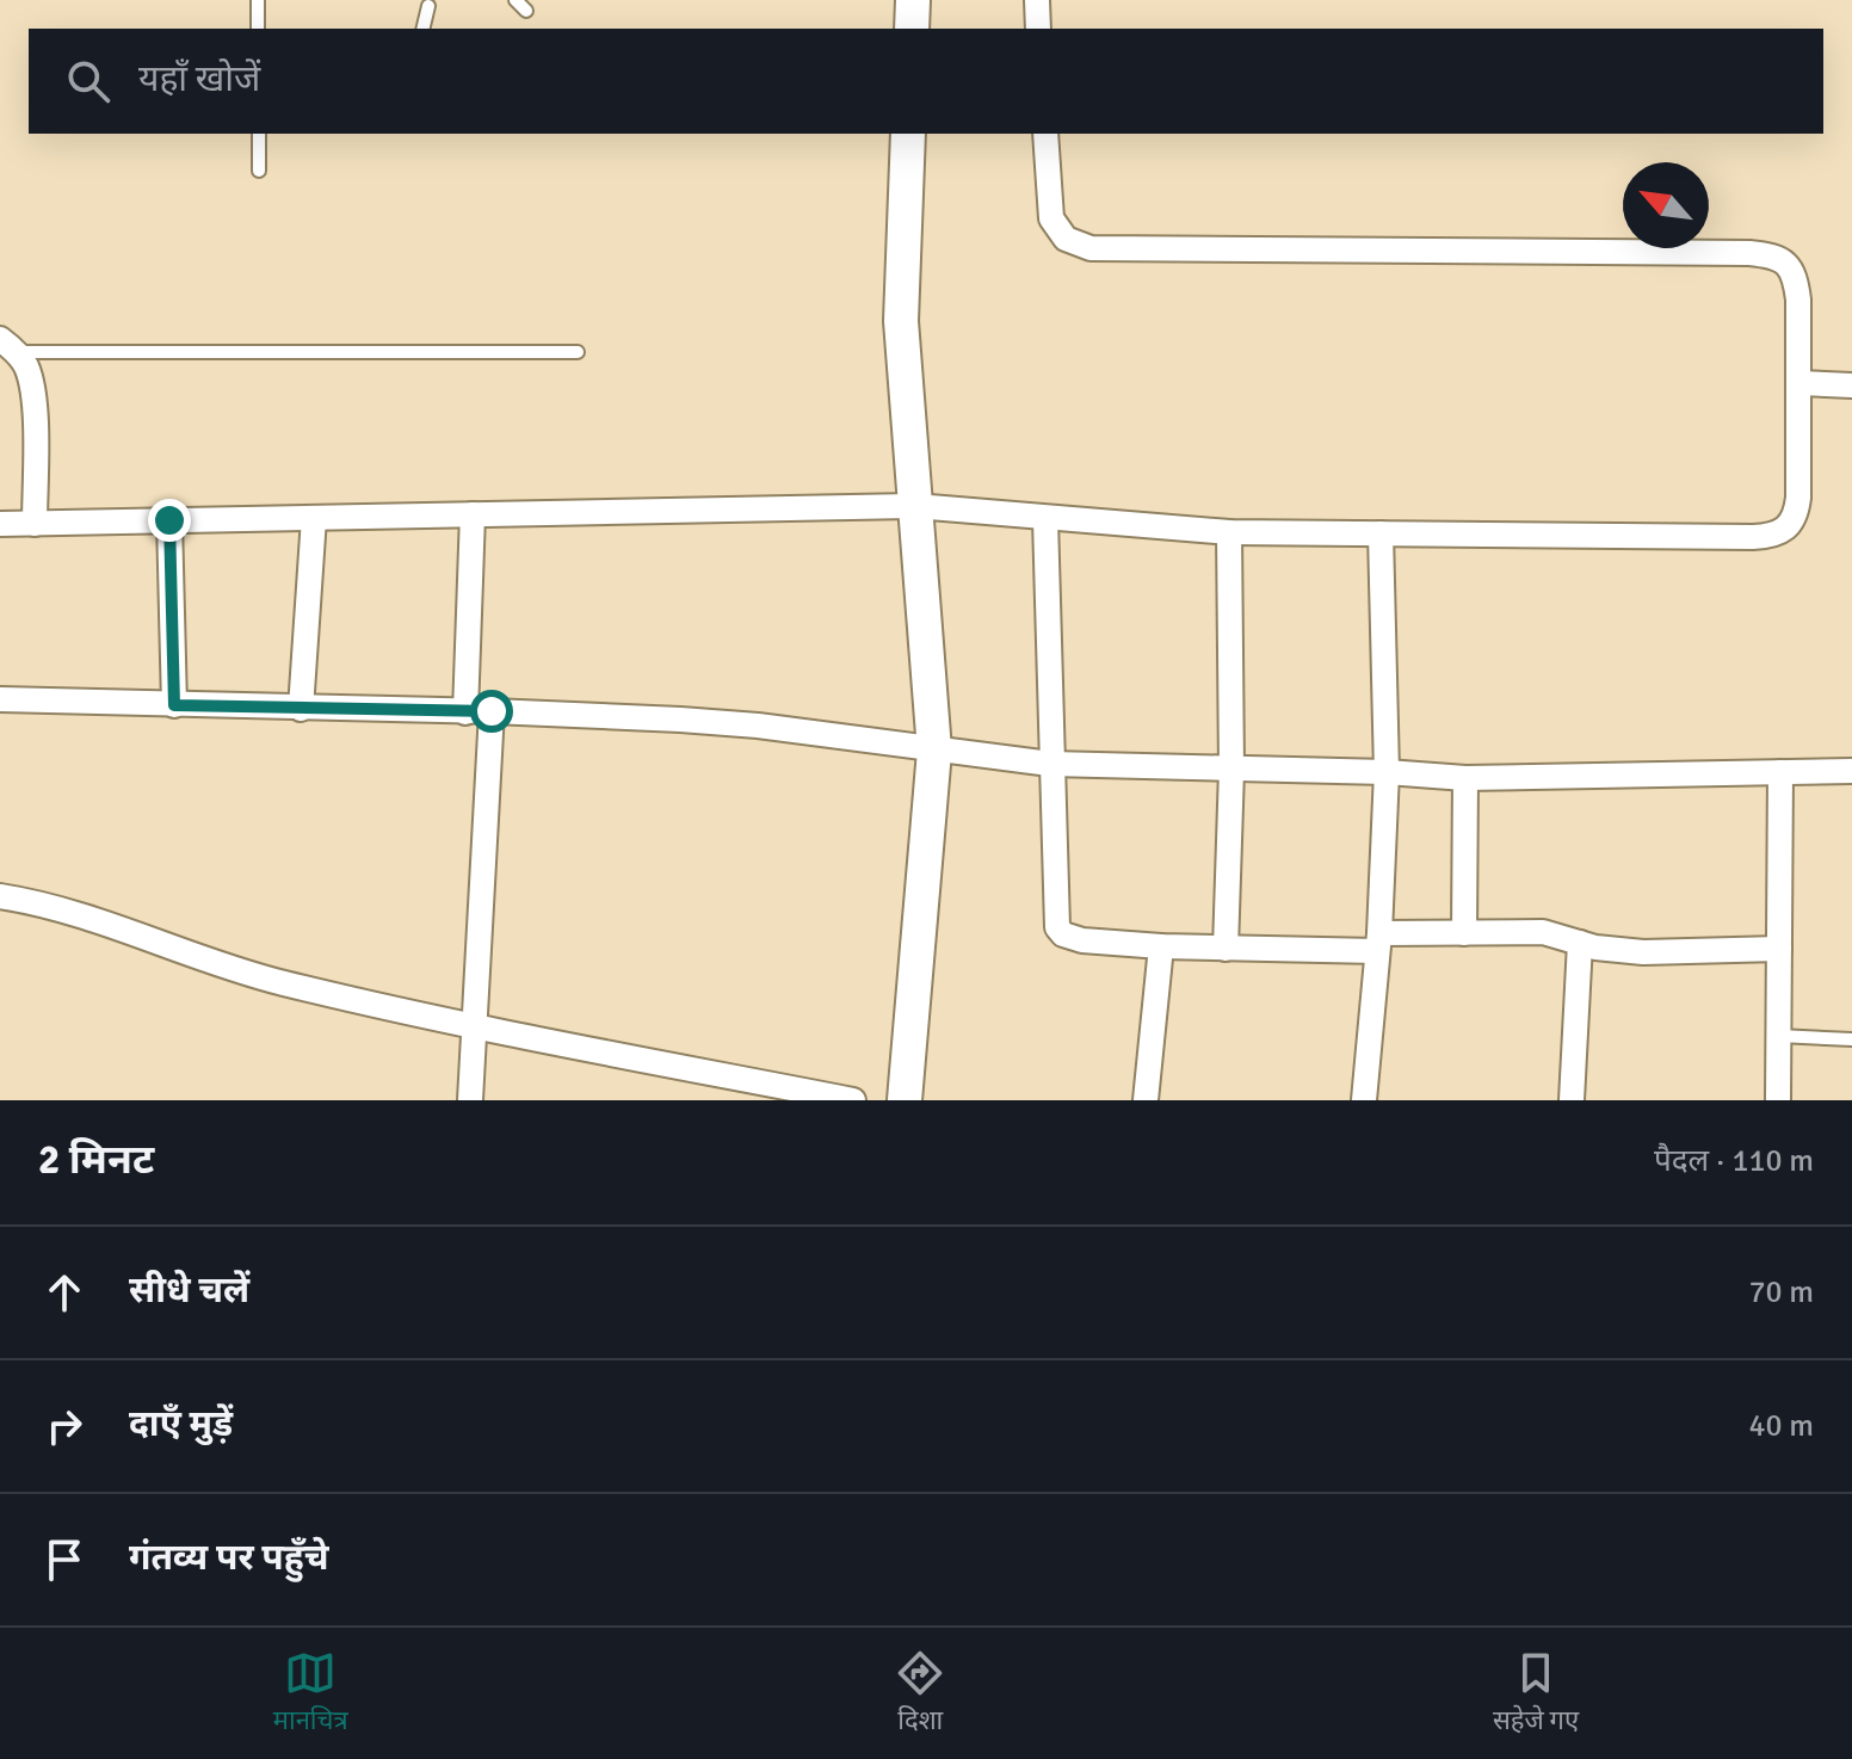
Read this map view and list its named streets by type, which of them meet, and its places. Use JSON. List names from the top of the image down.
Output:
{
  "north": "top left",
  "page": {
    "search": "यहाँ खोजें",
    "heading": ["2 मिनट", "पैदल · 110 m"],
    "list": [
      ["सीधे चलें", "70 m"],
      ["दाएँ मुड़ें", "40 m"],
      "गंतव्य पर पहुँचे"
    ],
    "nav": ["मानचित्र", "दिशा", "सहेजे गए"]
  }
}
